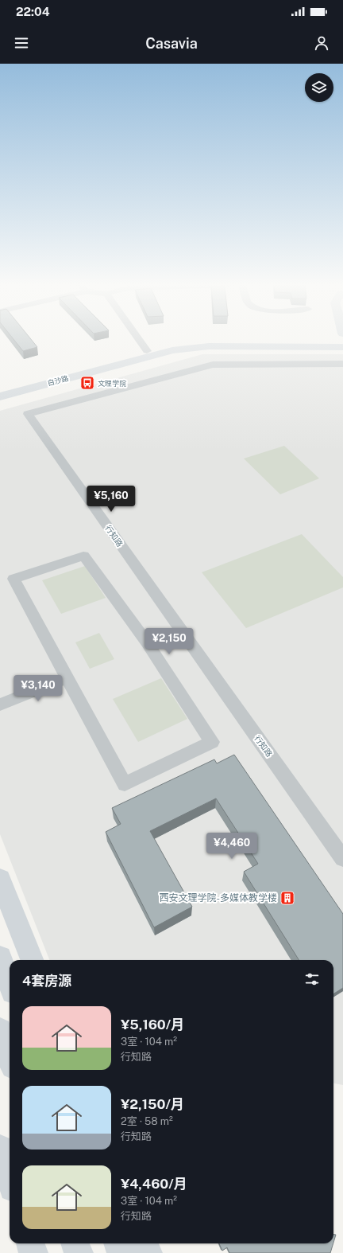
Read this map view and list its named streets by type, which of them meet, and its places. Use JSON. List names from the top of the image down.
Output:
{
  "streets": {
    "street": ["白沙路", "行知路"]
  },
  "places": {
    "bus stop": ["文理学院"],
    "building": ["西安文理学院-多媒体教学楼"]
  },
  "page": {
    "status": "22:04",
    "header": "Casavia",
    "price": [
      "¥5,160",
      "¥2,150",
      "¥3,140",
      "¥4,460"
    ],
    "heading": "4套房源",
    "list": [
      {
        "name": "¥5,160/月",
        "note": "3室 · 104 m² · 行知路"
      },
      {
        "name": "¥2,150/月",
        "note": "2室 · 58 m² · 行知路"
      },
      {
        "name": "¥4,460/月",
        "note": "3室 · 104 m² · 行知路"
      }
    ]
  }
}
